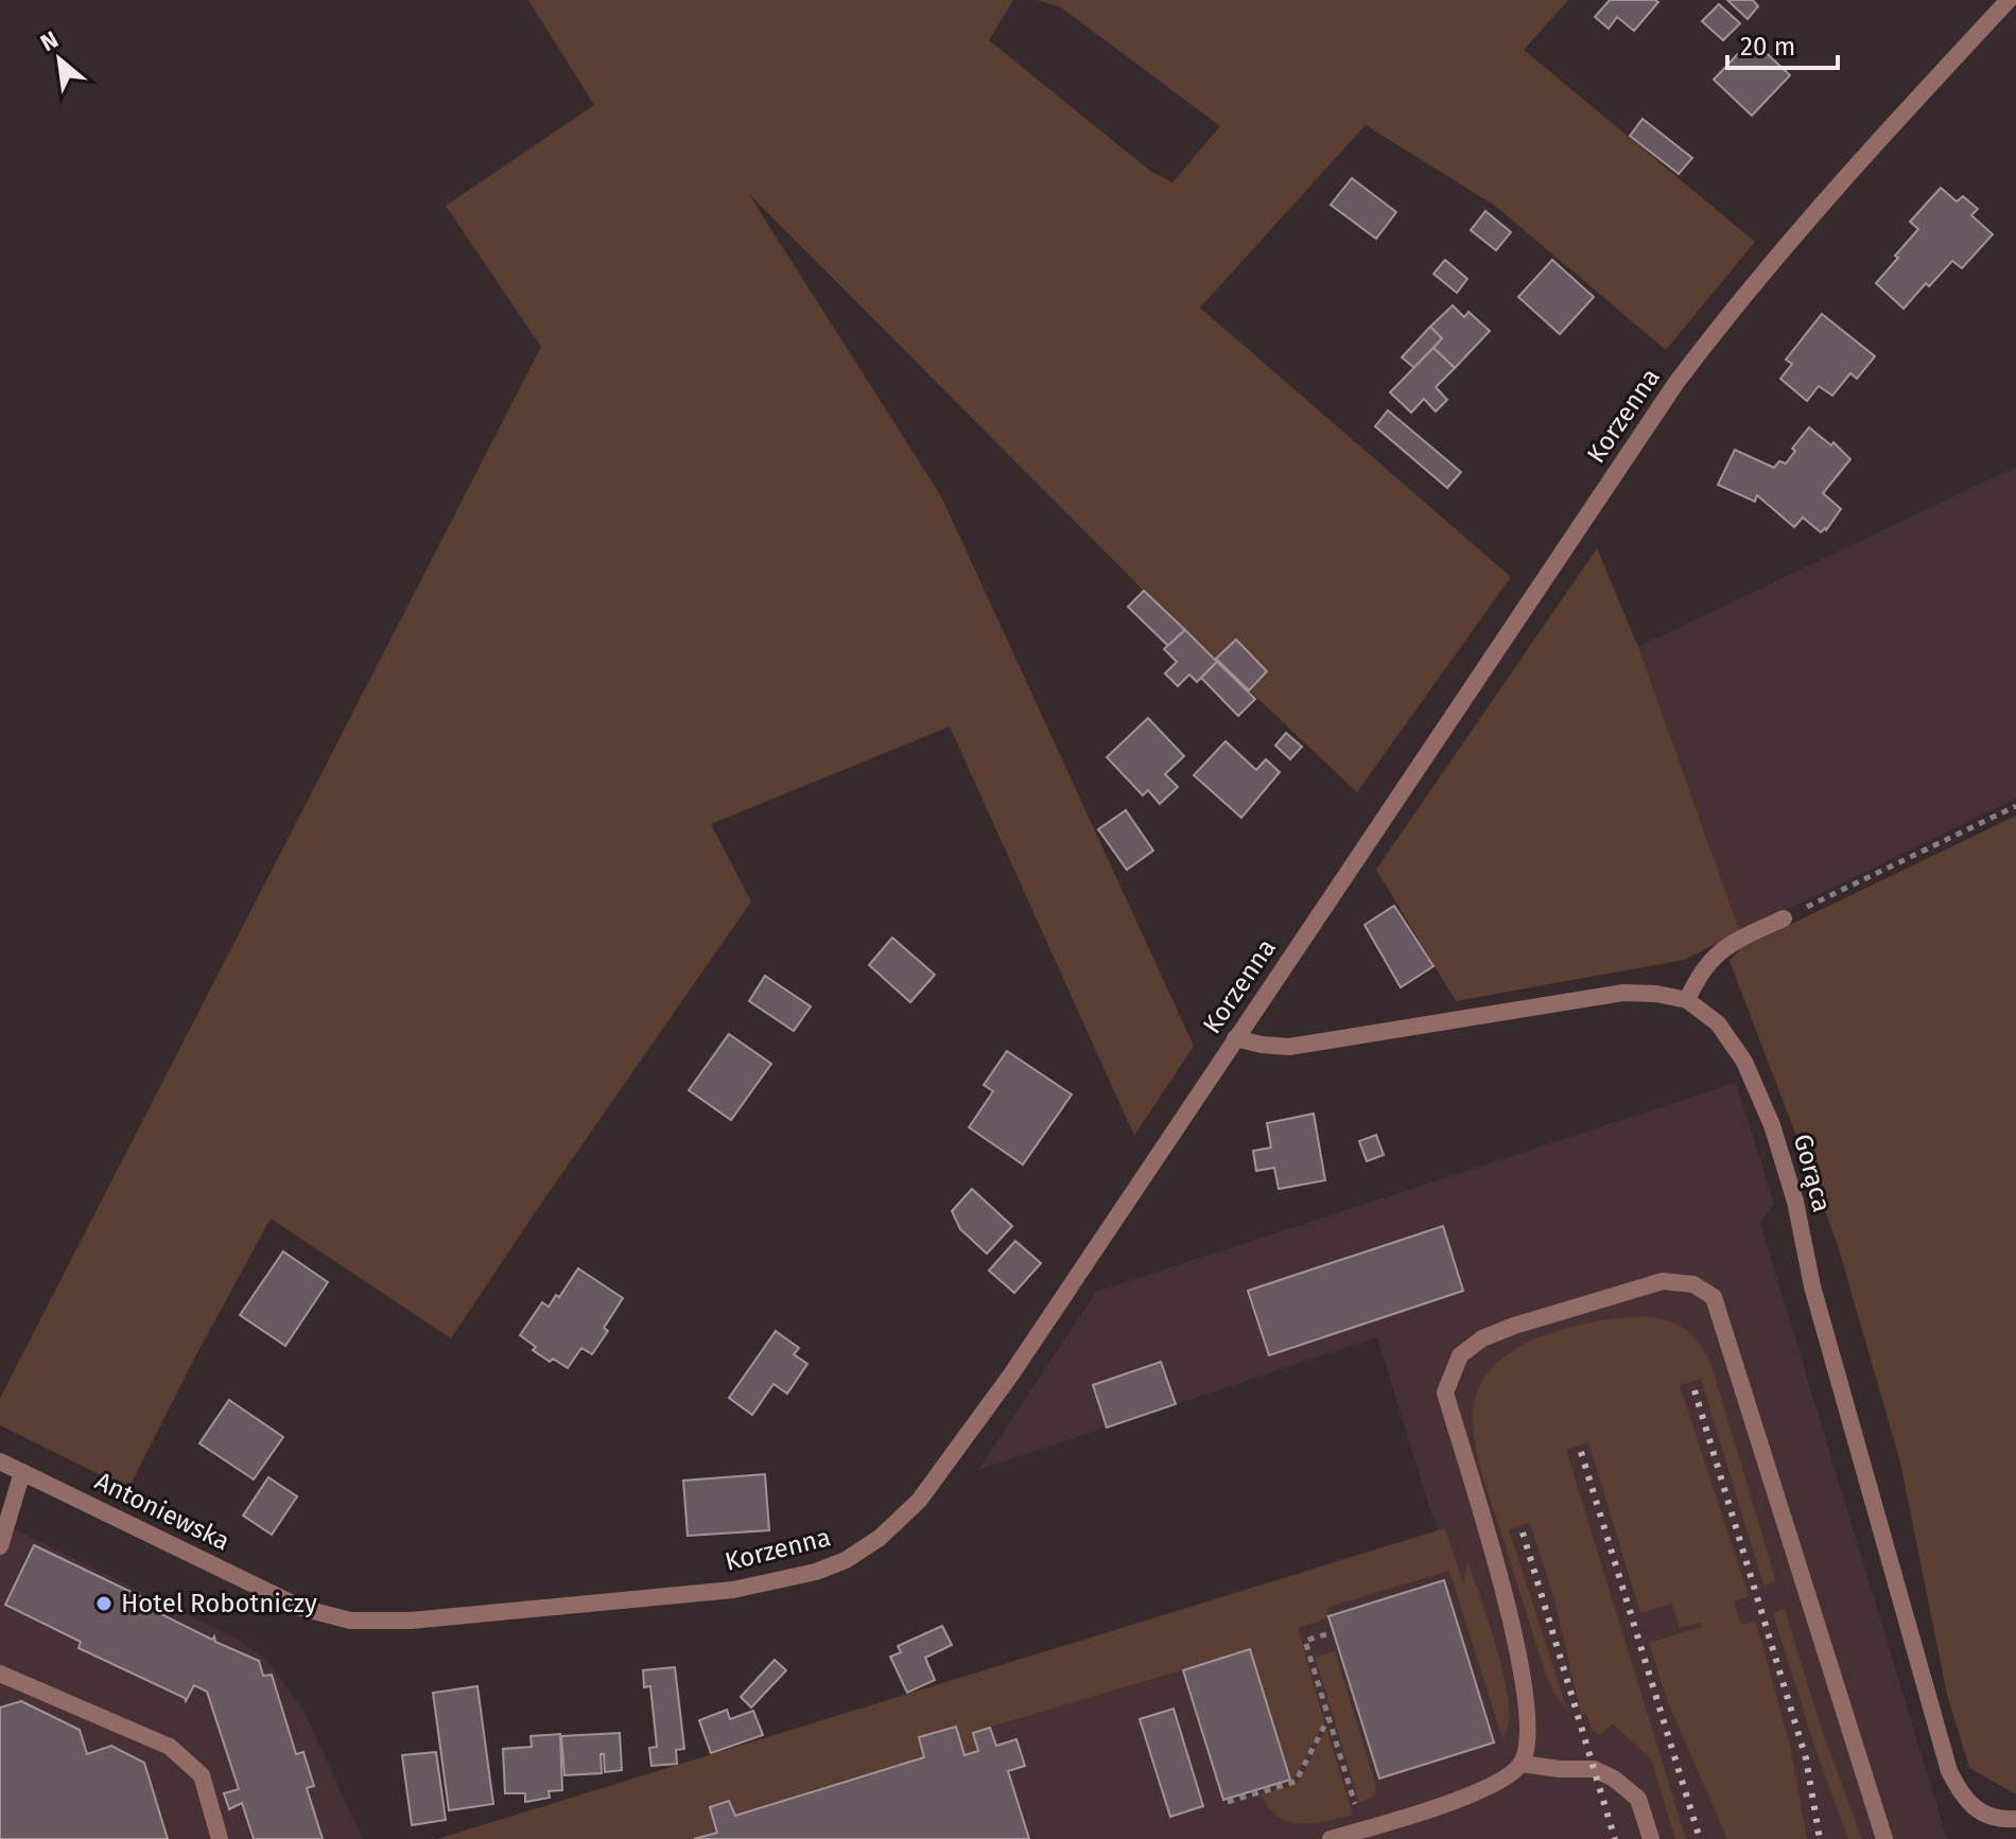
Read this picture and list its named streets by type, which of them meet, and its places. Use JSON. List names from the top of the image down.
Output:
{
  "streets": {
    "street": ["Korzenna", "Gorąca", "Antoniewska"]
  },
  "crossings": [
    ["Korzenna", "Gorąca"],
    ["Korzenna", "Antoniewska"]
  ],
  "places": ["Hotel Robotniczy"],
  "scale_bar": "20 m",
  "north": "top left"
}
